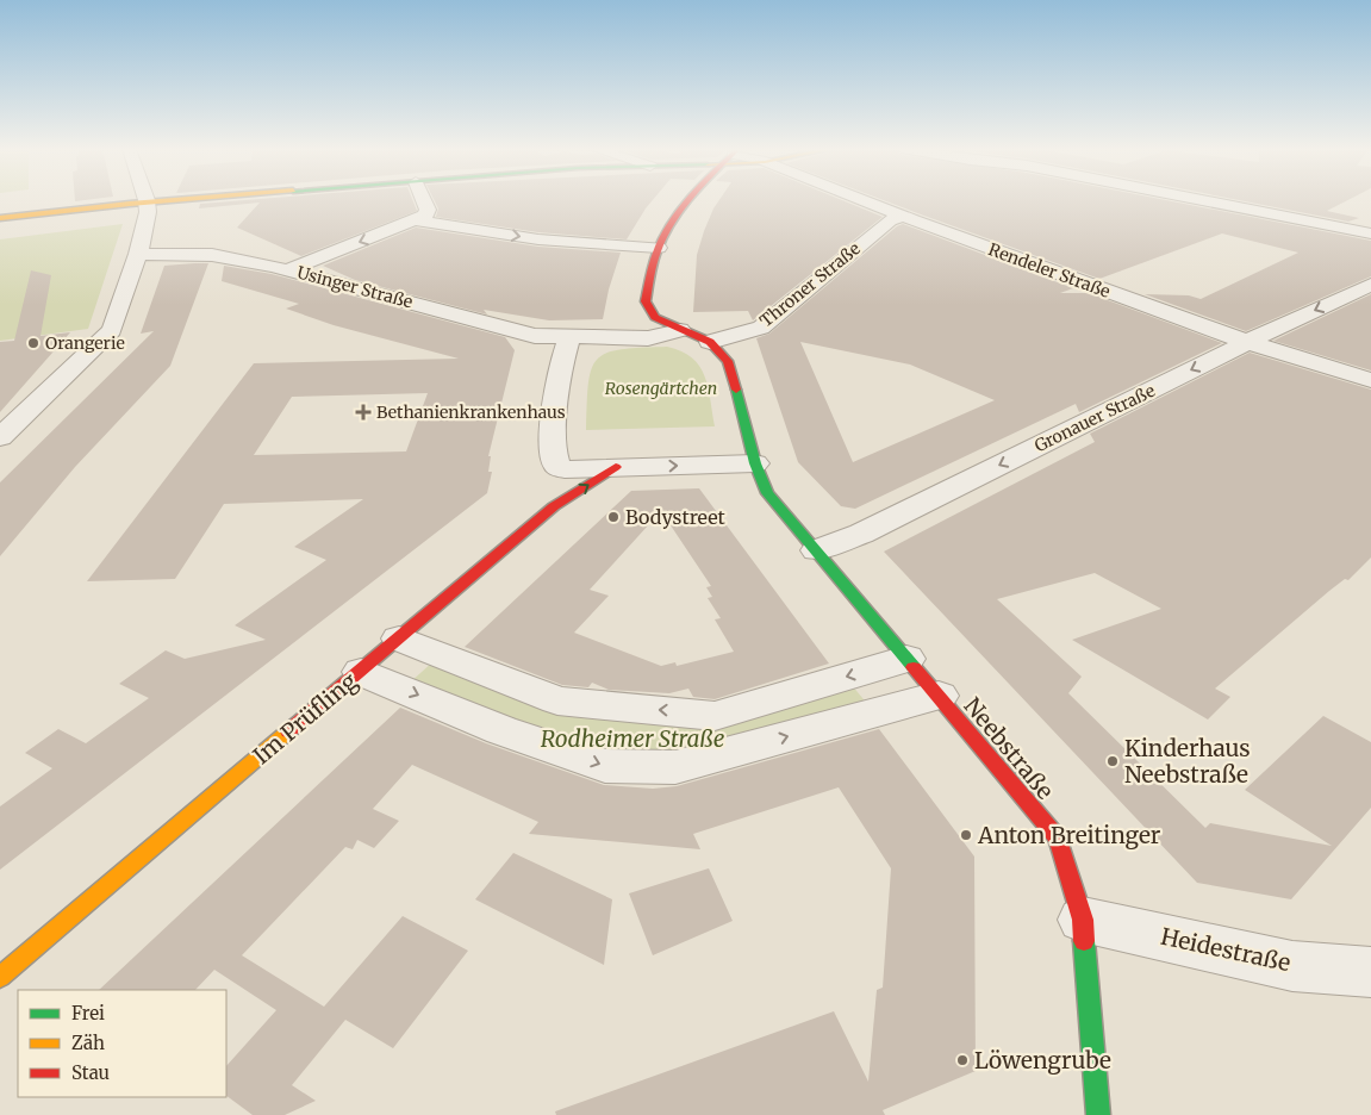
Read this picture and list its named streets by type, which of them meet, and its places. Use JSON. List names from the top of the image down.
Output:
{
  "streets": {
    "street": [
      "Rendeler Straße",
      "Throner Straße",
      "Usinger Straße",
      "Gronauer Straße",
      "Im Prüfling",
      "Neebstraße",
      "Heidestraße"
    ]
  },
  "crossings": [
    ["Rendeler Straße", "Throner Straße"],
    ["Rendeler Straße", "Gronauer Straße"],
    ["Gronauer Straße", "Neebstraße"],
    ["Neebstraße", "Heidestraße"]
  ],
  "one_way": ["Gronauer Straße"],
  "parks": ["Rosengärtchen", "Rodheimer Straße"],
  "places": {
    "other": [
      "Orangerie",
      "Bodystreet",
      "Kinderhaus Neebstraße",
      "Anton Breitinger",
      "Löwengrube"
    ],
    "health": ["Bethanienkrankenhaus"]
  },
  "legend": ["Frei", "Zäh", "Stau"]
}
